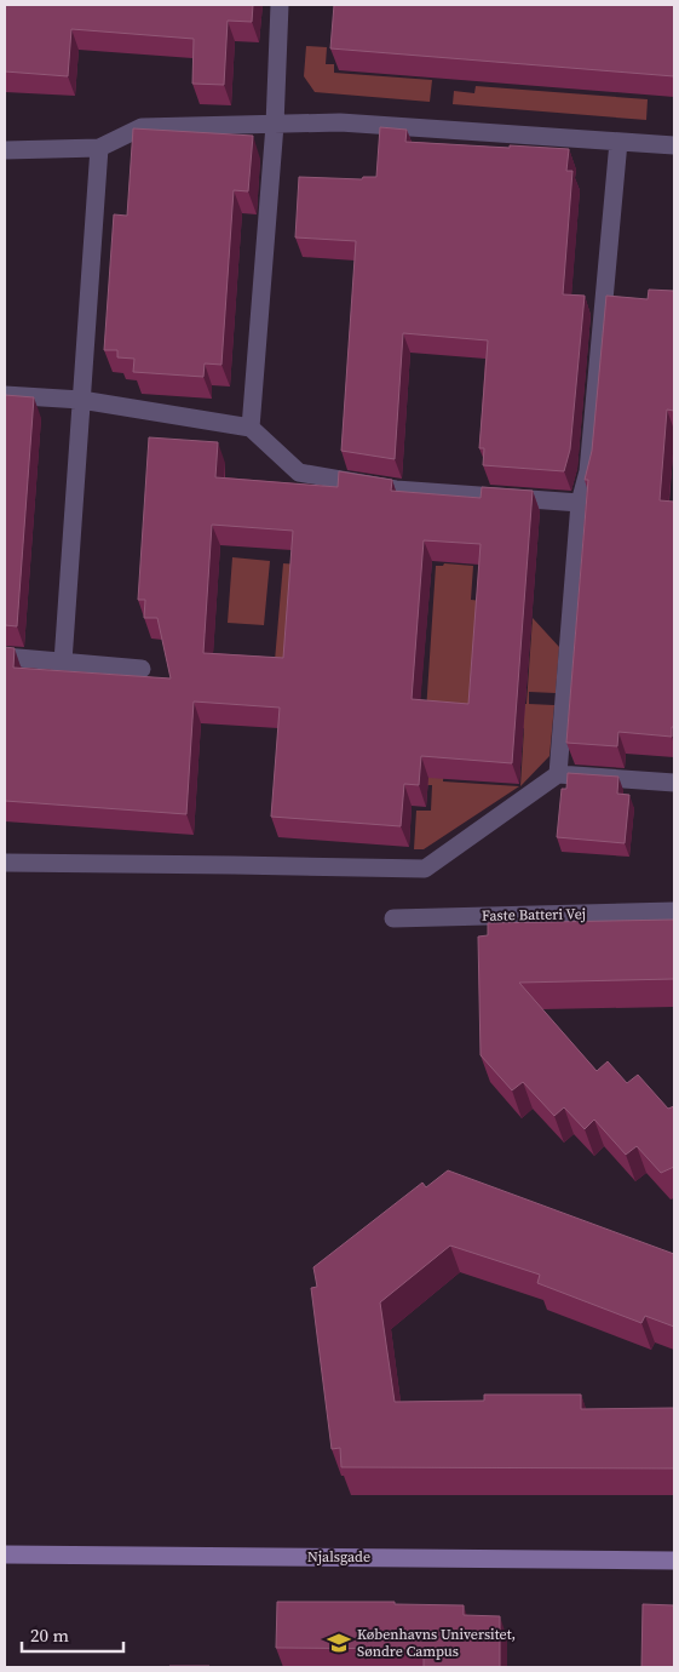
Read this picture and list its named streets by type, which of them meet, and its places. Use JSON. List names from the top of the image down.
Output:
{
  "streets": {
    "street": ["Faste Batteri Vej", "Njalsgade"]
  },
  "places": {
    "school or university": ["Københavns Universitet, Søndre Campus"]
  },
  "scale_bar": "20 m"
}
